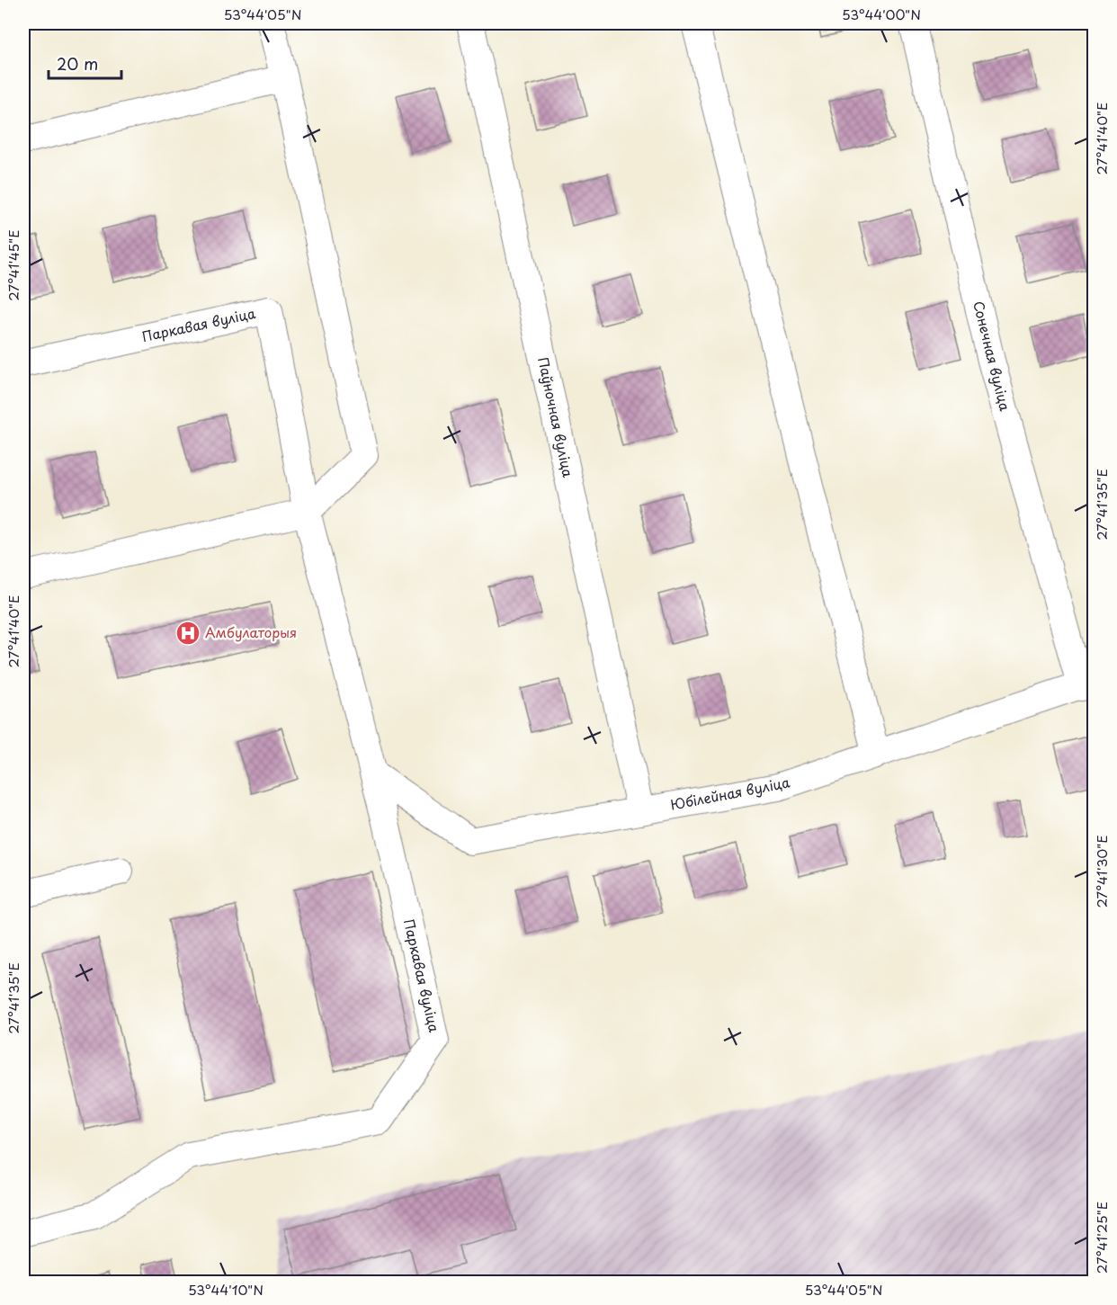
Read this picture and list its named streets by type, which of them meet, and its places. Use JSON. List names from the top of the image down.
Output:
{
  "streets": {
    "street": [
      "Паркавая вуліца",
      "Сонечная вуліца",
      "Паўночная вуліца",
      "Юбілейная вуліца"
    ]
  },
  "crossings": [
    ["Паркавая вуліца", "Юбілейная вуліца"],
    ["Сонечная вуліца", "Юбілейная вуліца"],
    ["Паўночная вуліца", "Юбілейная вуліца"]
  ],
  "places": {
    "hospital": ["Амбулаторыя"]
  },
  "scale_bar": "20 m",
  "coordinates": [
    "53°44'05\"N",
    "53°44'00\"N",
    "27°41'40\"E",
    "27°41'45\"E",
    "27°41'35\"E",
    "27°41'30\"E",
    "27°41'25\"E",
    "53°44'10\"N"
  ]
}
